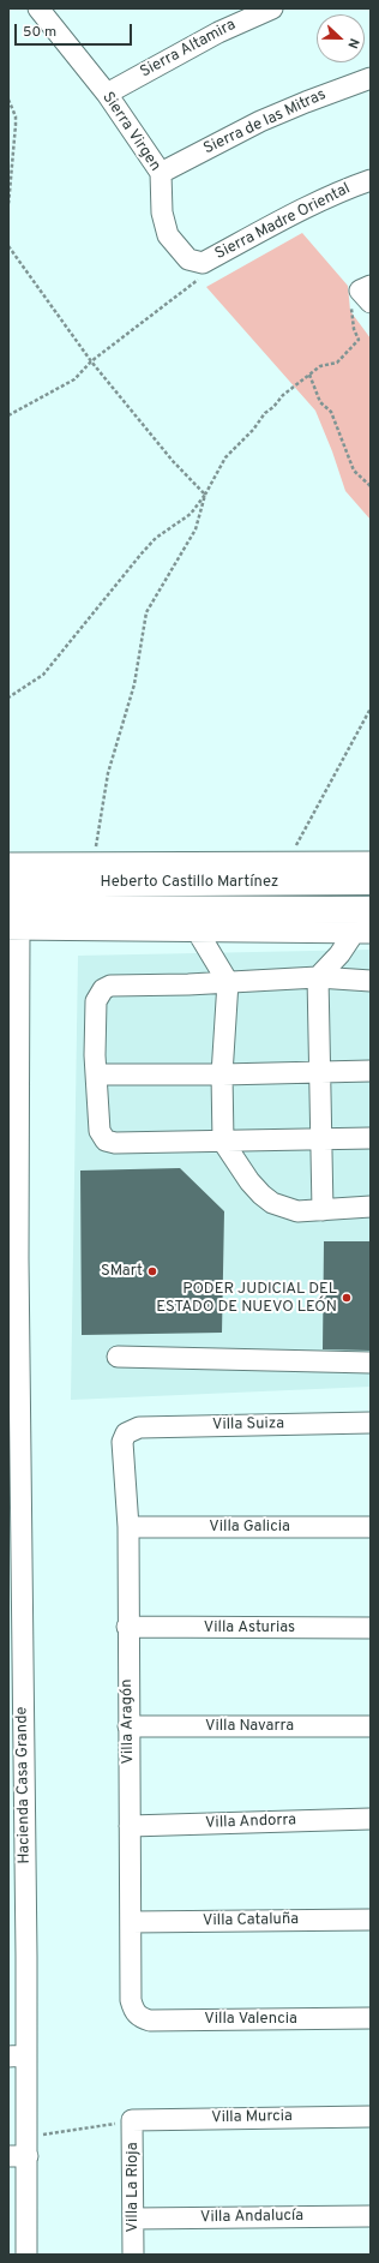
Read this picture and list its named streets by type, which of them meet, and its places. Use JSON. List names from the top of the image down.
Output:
{
  "streets": {
    "main road": ["Heberto Castillo Martínez"],
    "street": [
      "Sierra Altamira",
      "Sierra de las Mitras",
      "Sierra Virgen",
      "Sierra Madre Oriental",
      "Villa Suiza",
      "Villa Galicia",
      "Villa Asturias",
      "Villa Aragón",
      "Villa Navarra",
      "Hacienda Casa Grande",
      "Villa Andorra",
      "Villa Cataluña",
      "Villa Valencia",
      "Villa Murcia",
      "Villa La Rioja",
      "Villa Andalucía"
    ]
  },
  "crossings": [
    ["Sierra Altamira", "Sierra Virgen"],
    ["Sierra de las Mitras", "Sierra Virgen"],
    ["Sierra Virgen", "Sierra Madre Oriental"],
    ["Heberto Castillo Martínez", "Hacienda Casa Grande"],
    ["Villa Suiza", "Villa Aragón"],
    ["Villa Galicia", "Villa Aragón"],
    ["Villa Asturias", "Villa Aragón"],
    ["Villa Aragón", "Villa Navarra"],
    ["Villa Aragón", "Villa Andorra"],
    ["Villa Aragón", "Villa Cataluña"],
    ["Villa Aragón", "Villa Valencia"],
    ["Villa Murcia", "Villa La Rioja"],
    ["Villa La Rioja", "Villa Andalucía"]
  ],
  "places": ["SMart", "PODER JUDICIAL DEL ESTADO DE NUEVO LEÓN"],
  "scale_bar": "50 m",
  "north": "right"
}
